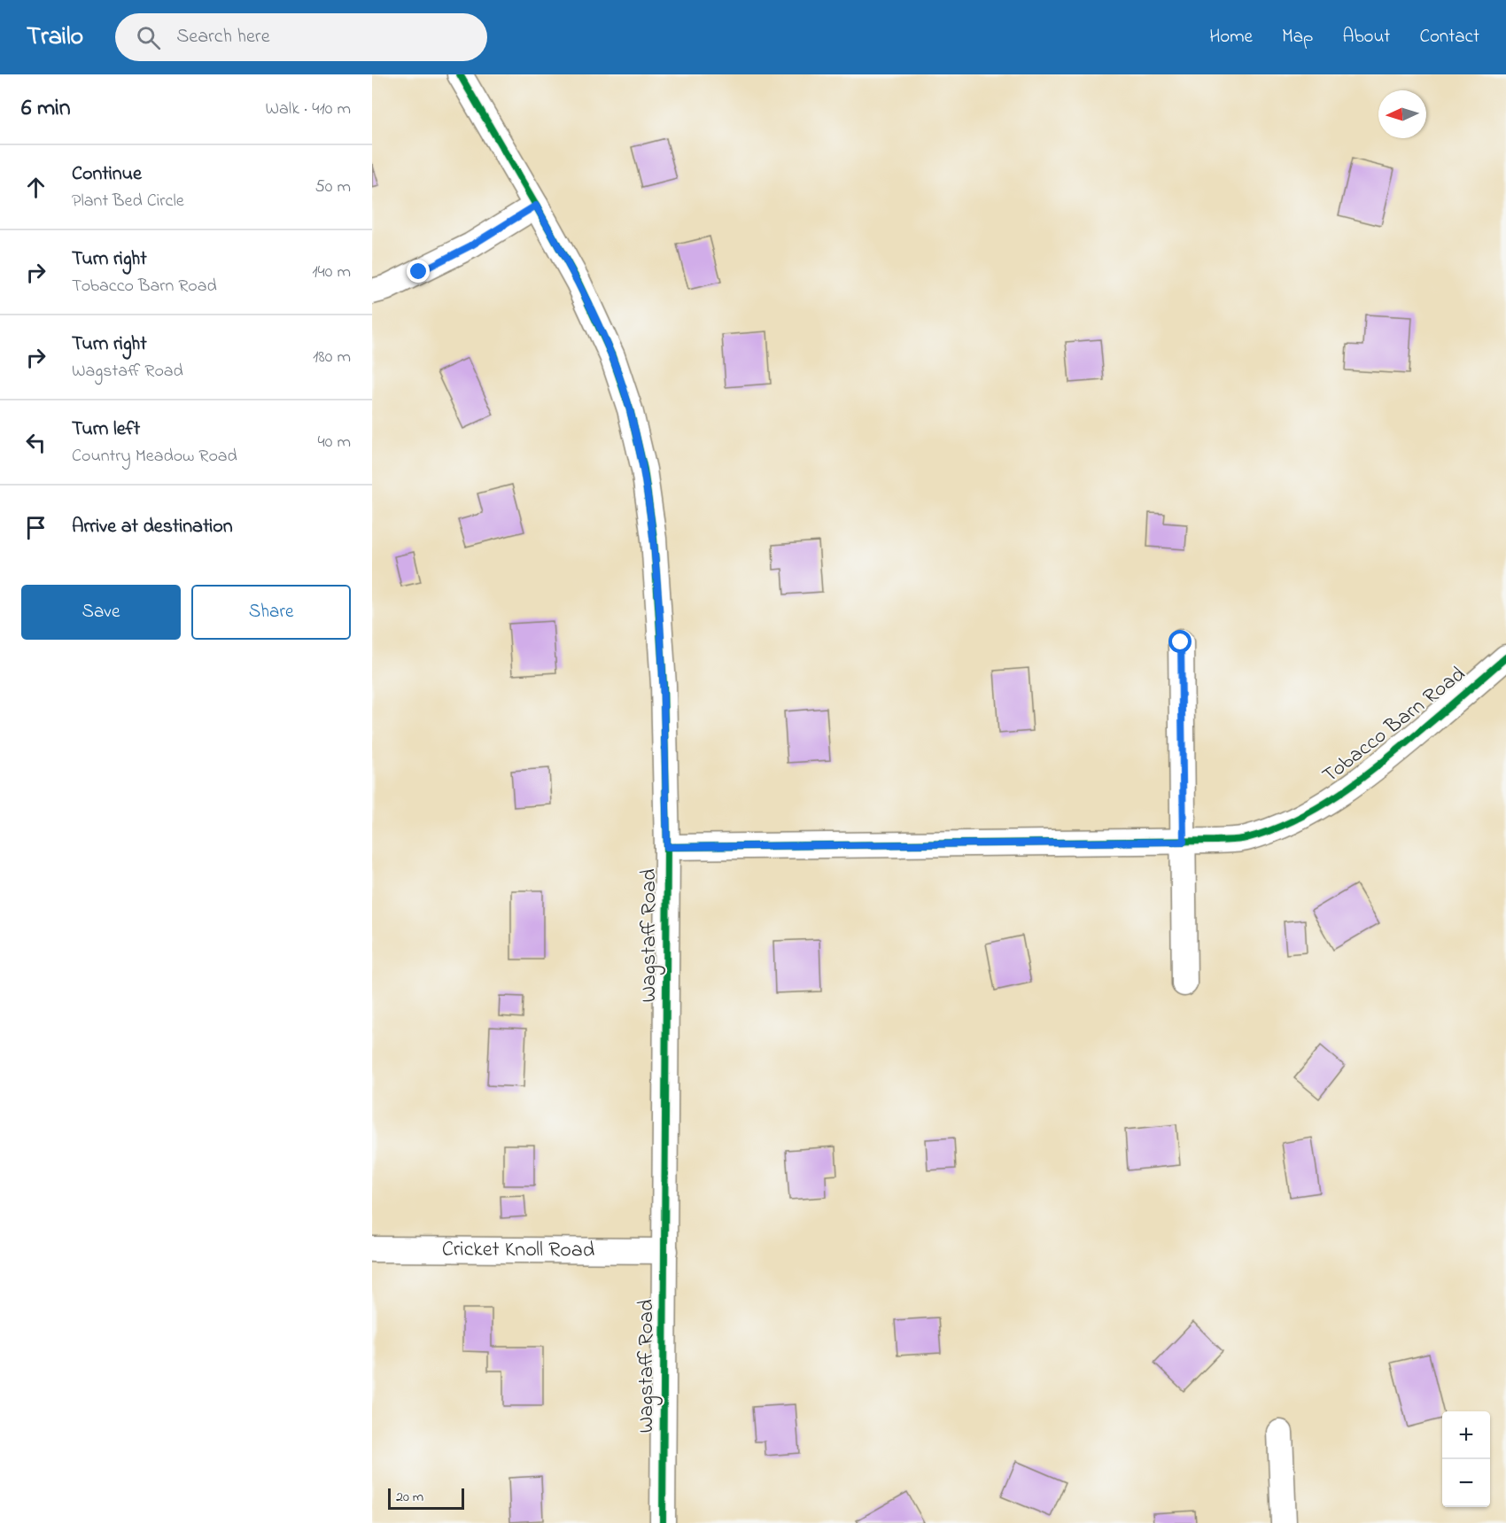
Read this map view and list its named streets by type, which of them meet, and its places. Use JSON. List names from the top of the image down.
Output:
{
  "streets": {
    "street": ["Tobacco Barn Road", "Wagstaff Road", "Cricket Knoll Road"]
  },
  "crossings": [
    ["Tobacco Barn Road", "Wagstaff Road"],
    ["Wagstaff Road", "Cricket Knoll Road"]
  ],
  "scale_bar": "20 m",
  "north": "left",
  "page": {
    "header": "Trailo",
    "search": "Search here",
    "nav": [
      "Home",
      "Map",
      "About",
      "Contact"
    ],
    "heading": ["6 min", "Walk · 410 m"],
    "list": [
      ["Continue", "Plant Bed Circle", "50 m"],
      ["Turn right", "Tobacco Barn Road", "140 m"],
      ["Turn right", "Wagstaff Road", "180 m"],
      ["Turn left", "Country Meadow Road", "40 m"],
      "Arrive at destination"
    ],
    "buttons": ["Save", "Share"],
    "map_buttons": ["+", "−"],
    "scale": "20 m"
  }
}
